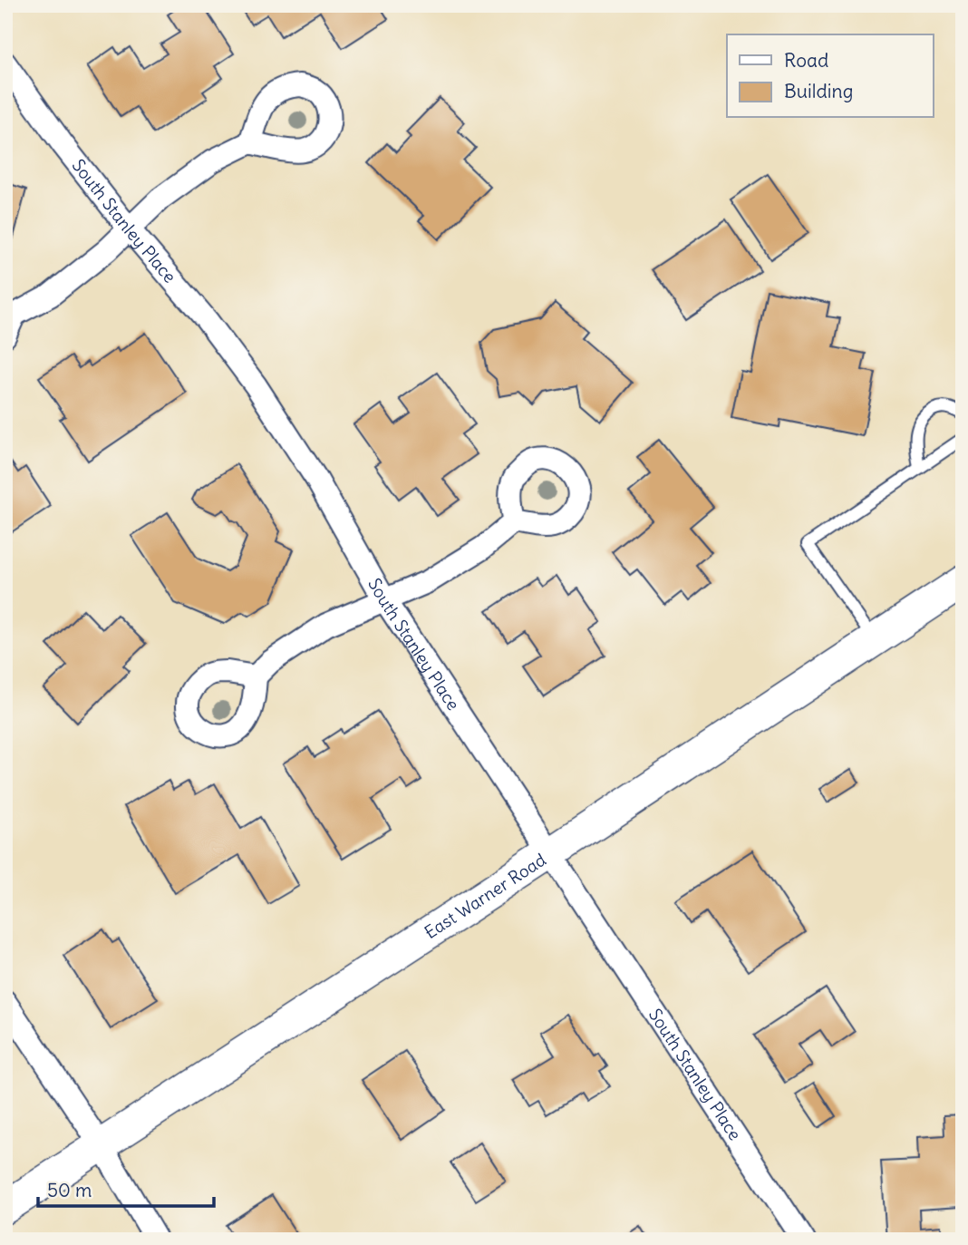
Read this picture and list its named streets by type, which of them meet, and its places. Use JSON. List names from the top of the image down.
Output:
{
  "streets": {
    "main road": ["East Warner Road"],
    "street": ["South Stanley Place"]
  },
  "crossings": [
    ["South Stanley Place", "East Warner Road"]
  ],
  "legend": ["Road", "Building"],
  "scale_bar": "50 m"
}
